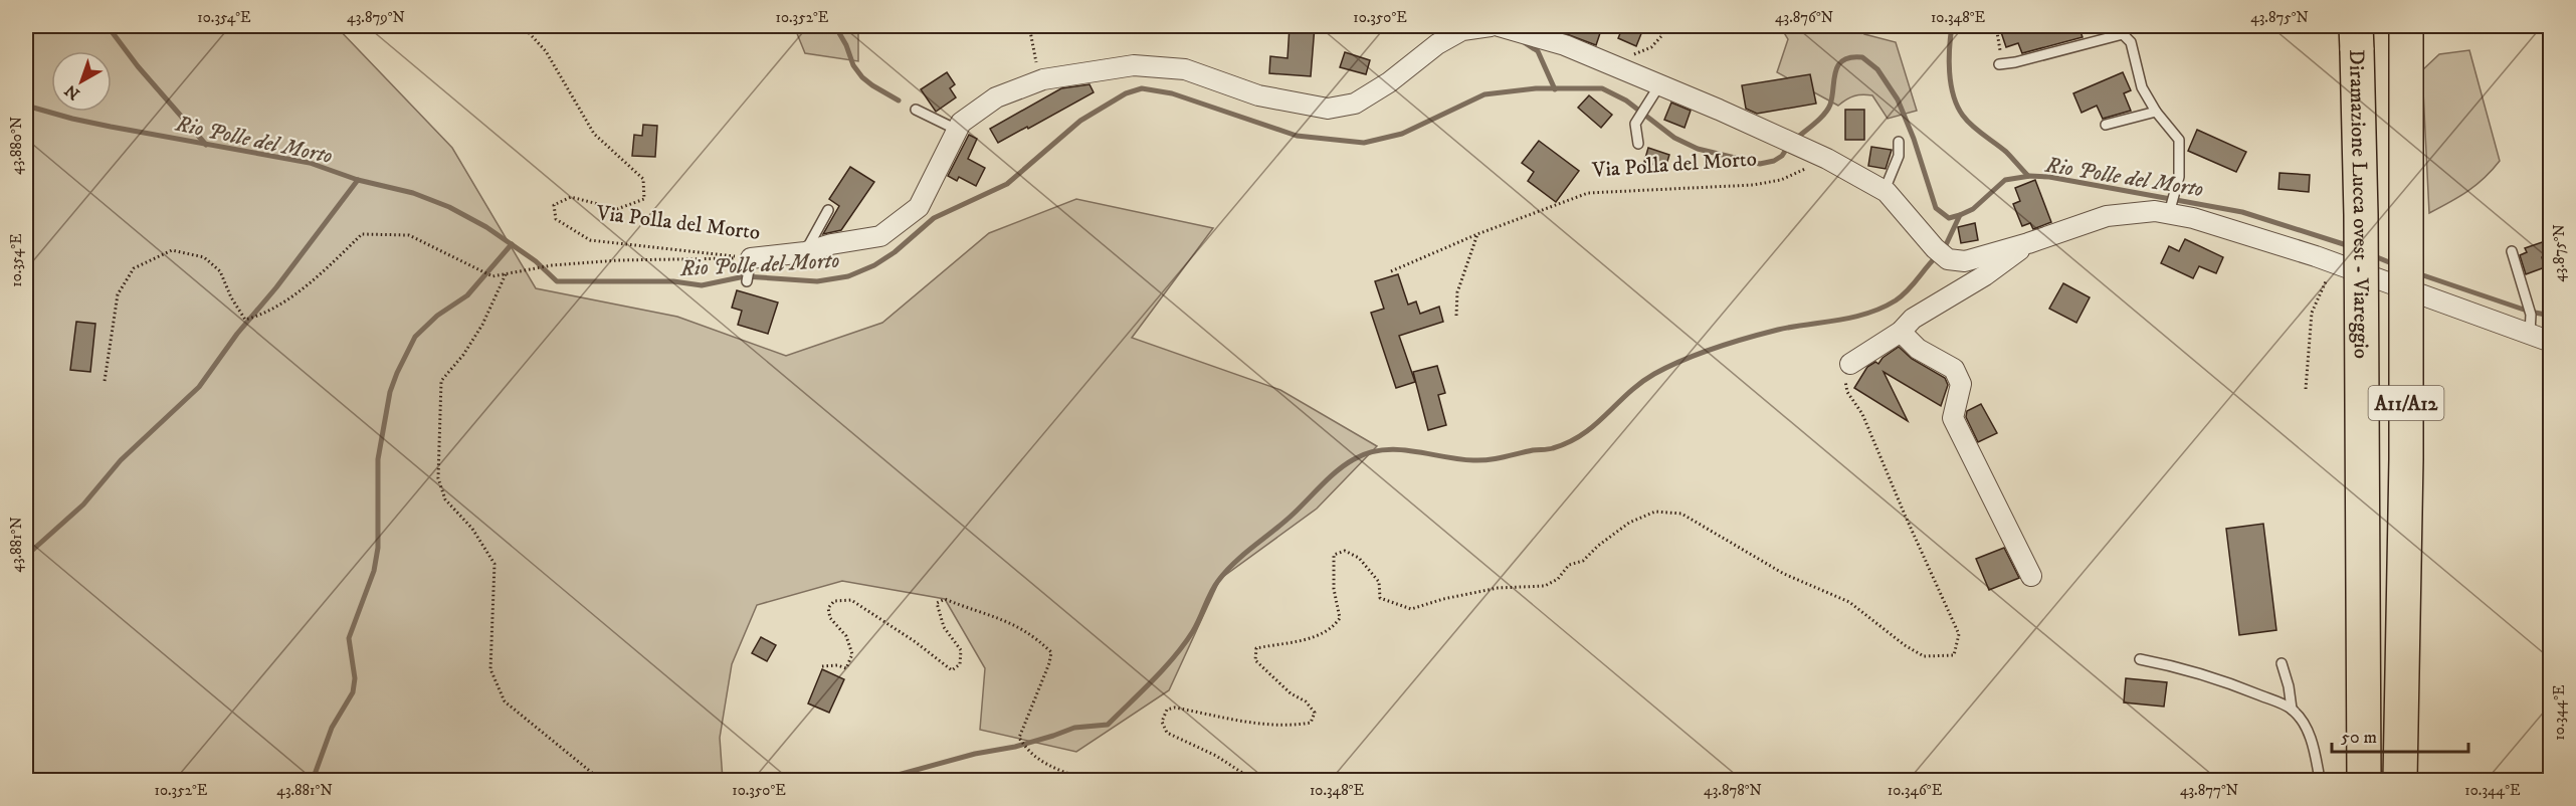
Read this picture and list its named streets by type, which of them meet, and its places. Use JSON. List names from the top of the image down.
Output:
{
  "streets": {
    "highway": ["Diramazione Lucca ovest - Viareggio", "A11/A12"],
    "street": ["Via Polla del Morto"]
  },
  "water": ["Rio Polle del Morto"],
  "scale_bar": "50 m",
  "north": "bottom left",
  "coordinates": [
    "10.354°E",
    "43.879°N",
    "10.352°E",
    "10.350°E",
    "43.876°N",
    "10.348°E",
    "43.875°N",
    "43.880°N",
    "43.881°N",
    "10.344°E",
    "43.878°N",
    "10.346°E",
    "43.877°N"
  ]
}
